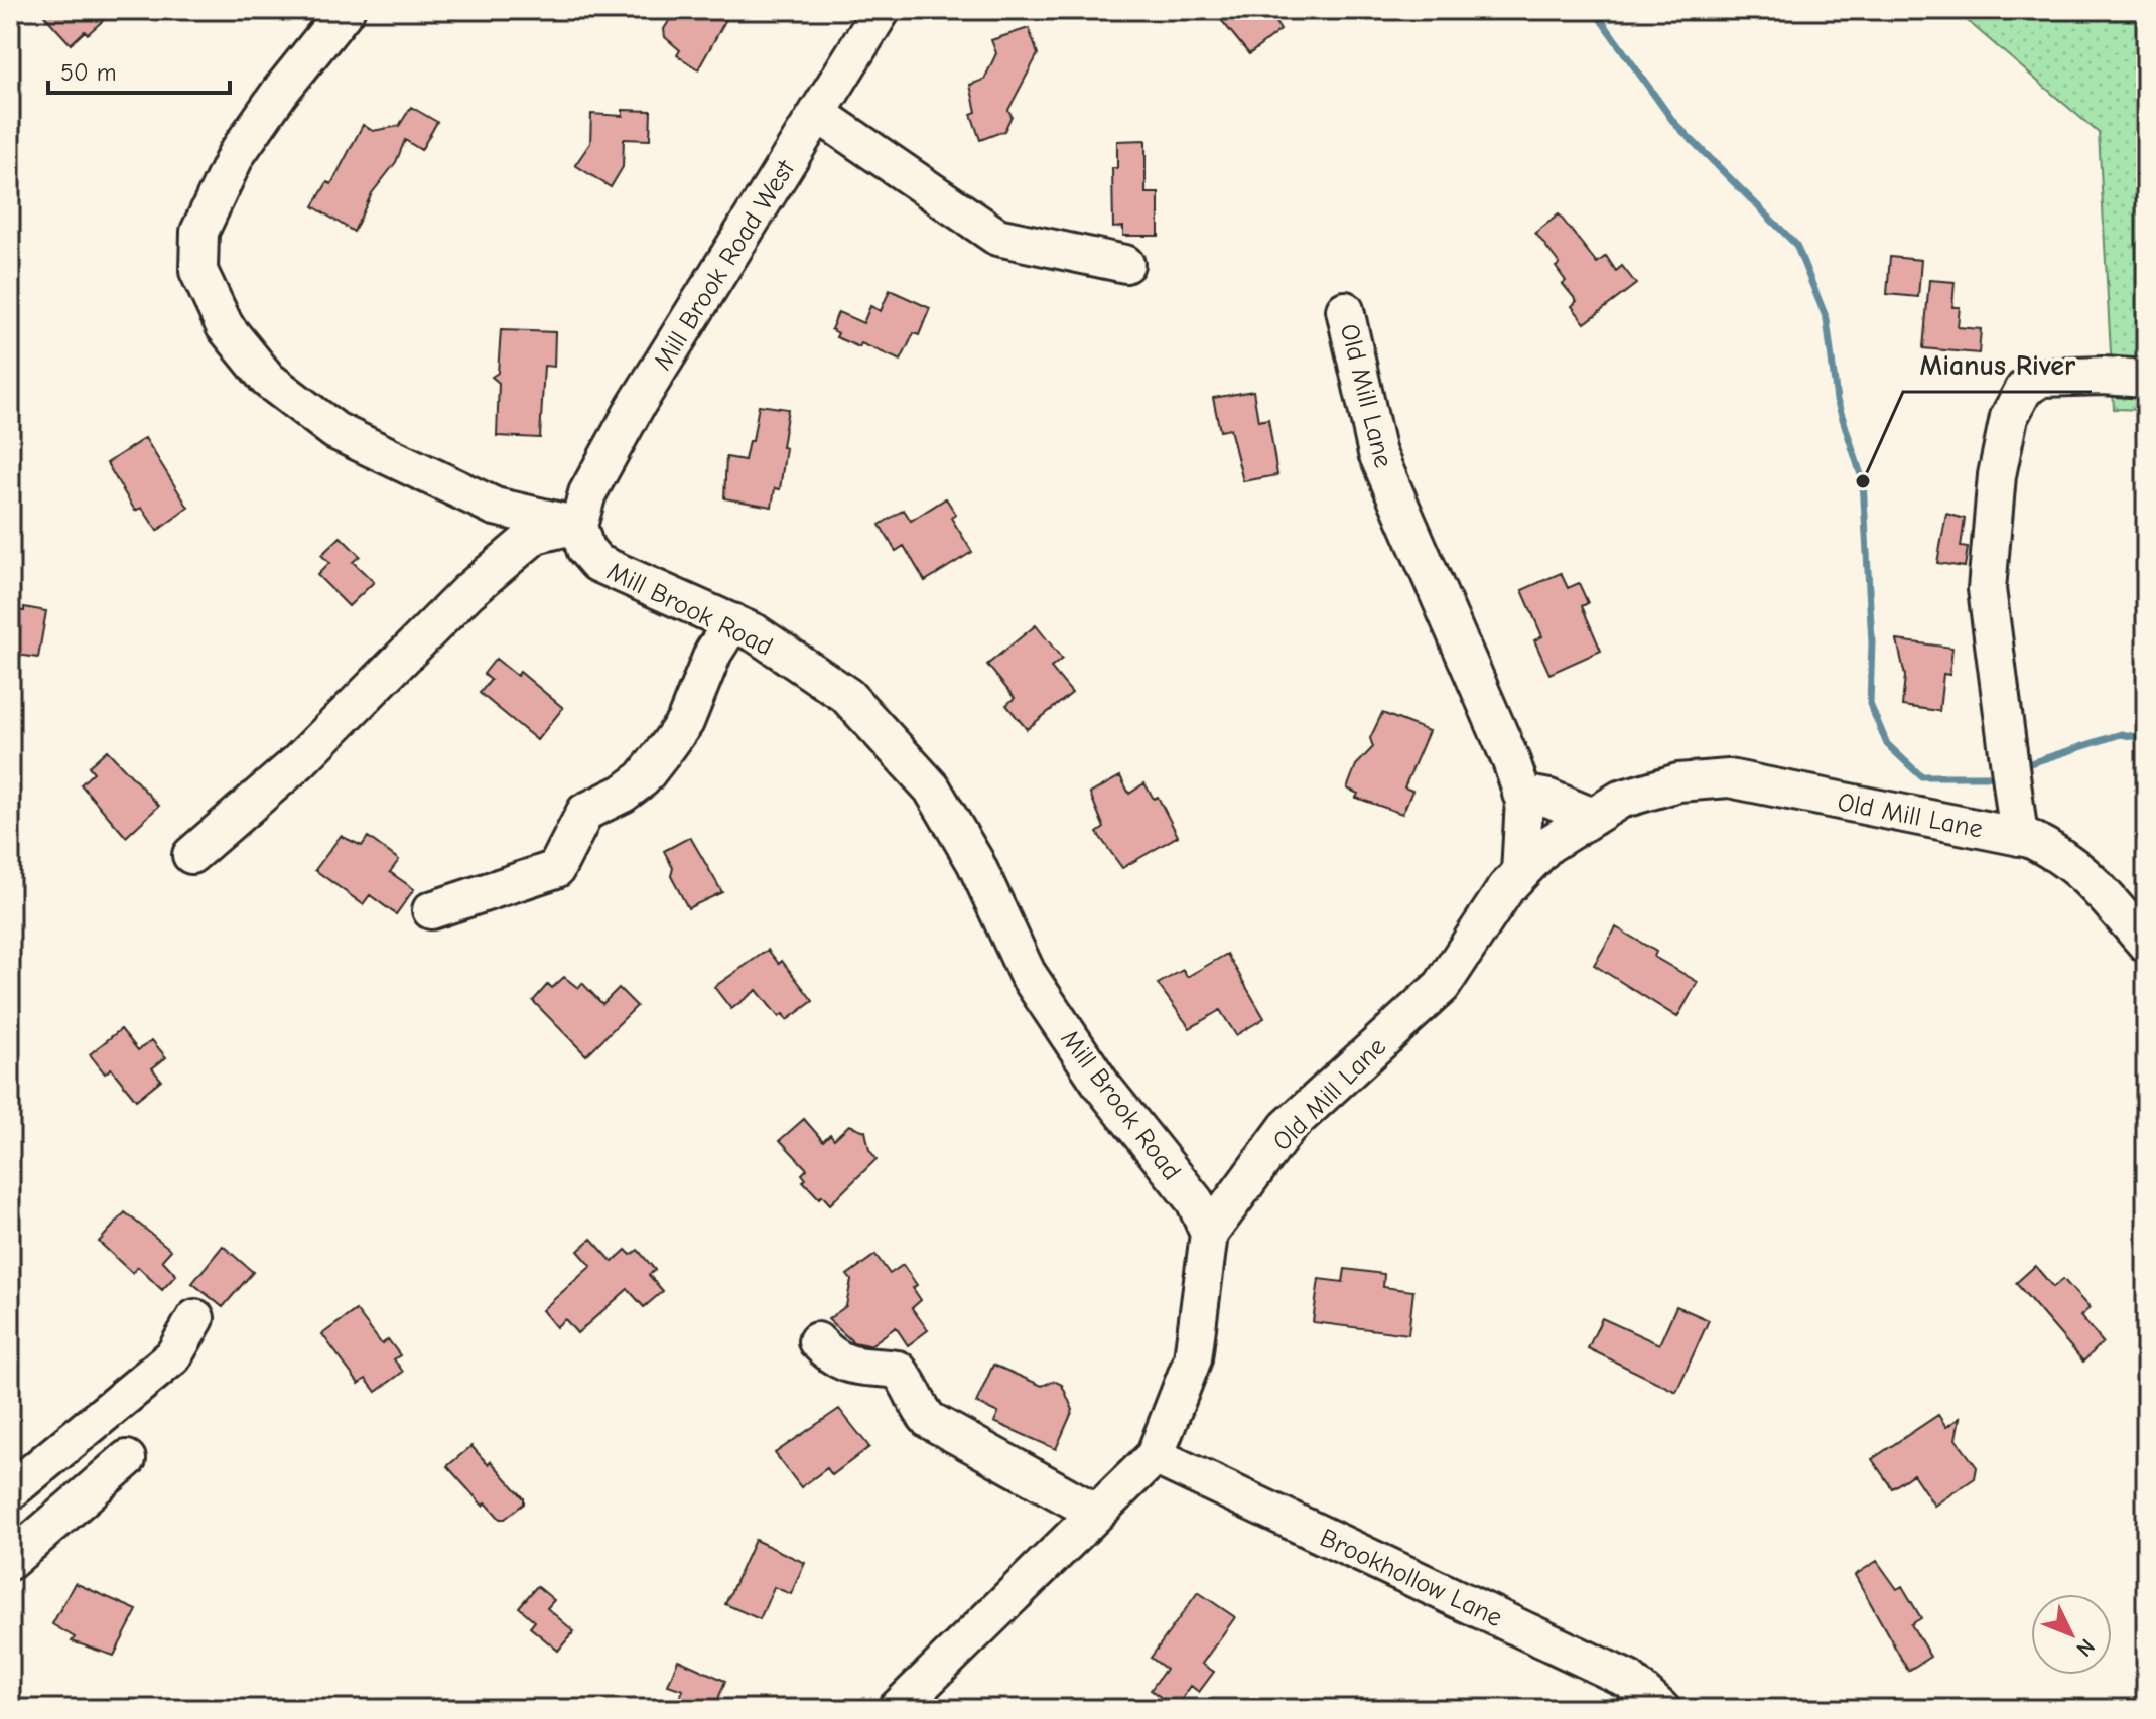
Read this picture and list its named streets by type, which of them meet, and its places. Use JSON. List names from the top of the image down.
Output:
{
  "streets": {
    "street": [
      "Mill Brook Road West",
      "Old Mill Lane",
      "Mill Brook Road",
      "Brookhollow Lane"
    ]
  },
  "crossings": [
    ["Mill Brook Road West", "Mill Brook Road"],
    ["Old Mill Lane", "Mill Brook Road"],
    ["Old Mill Lane", "Brookhollow Lane"]
  ],
  "places": ["Mianus River"],
  "scale_bar": "50 m",
  "north": "bottom right"
}
